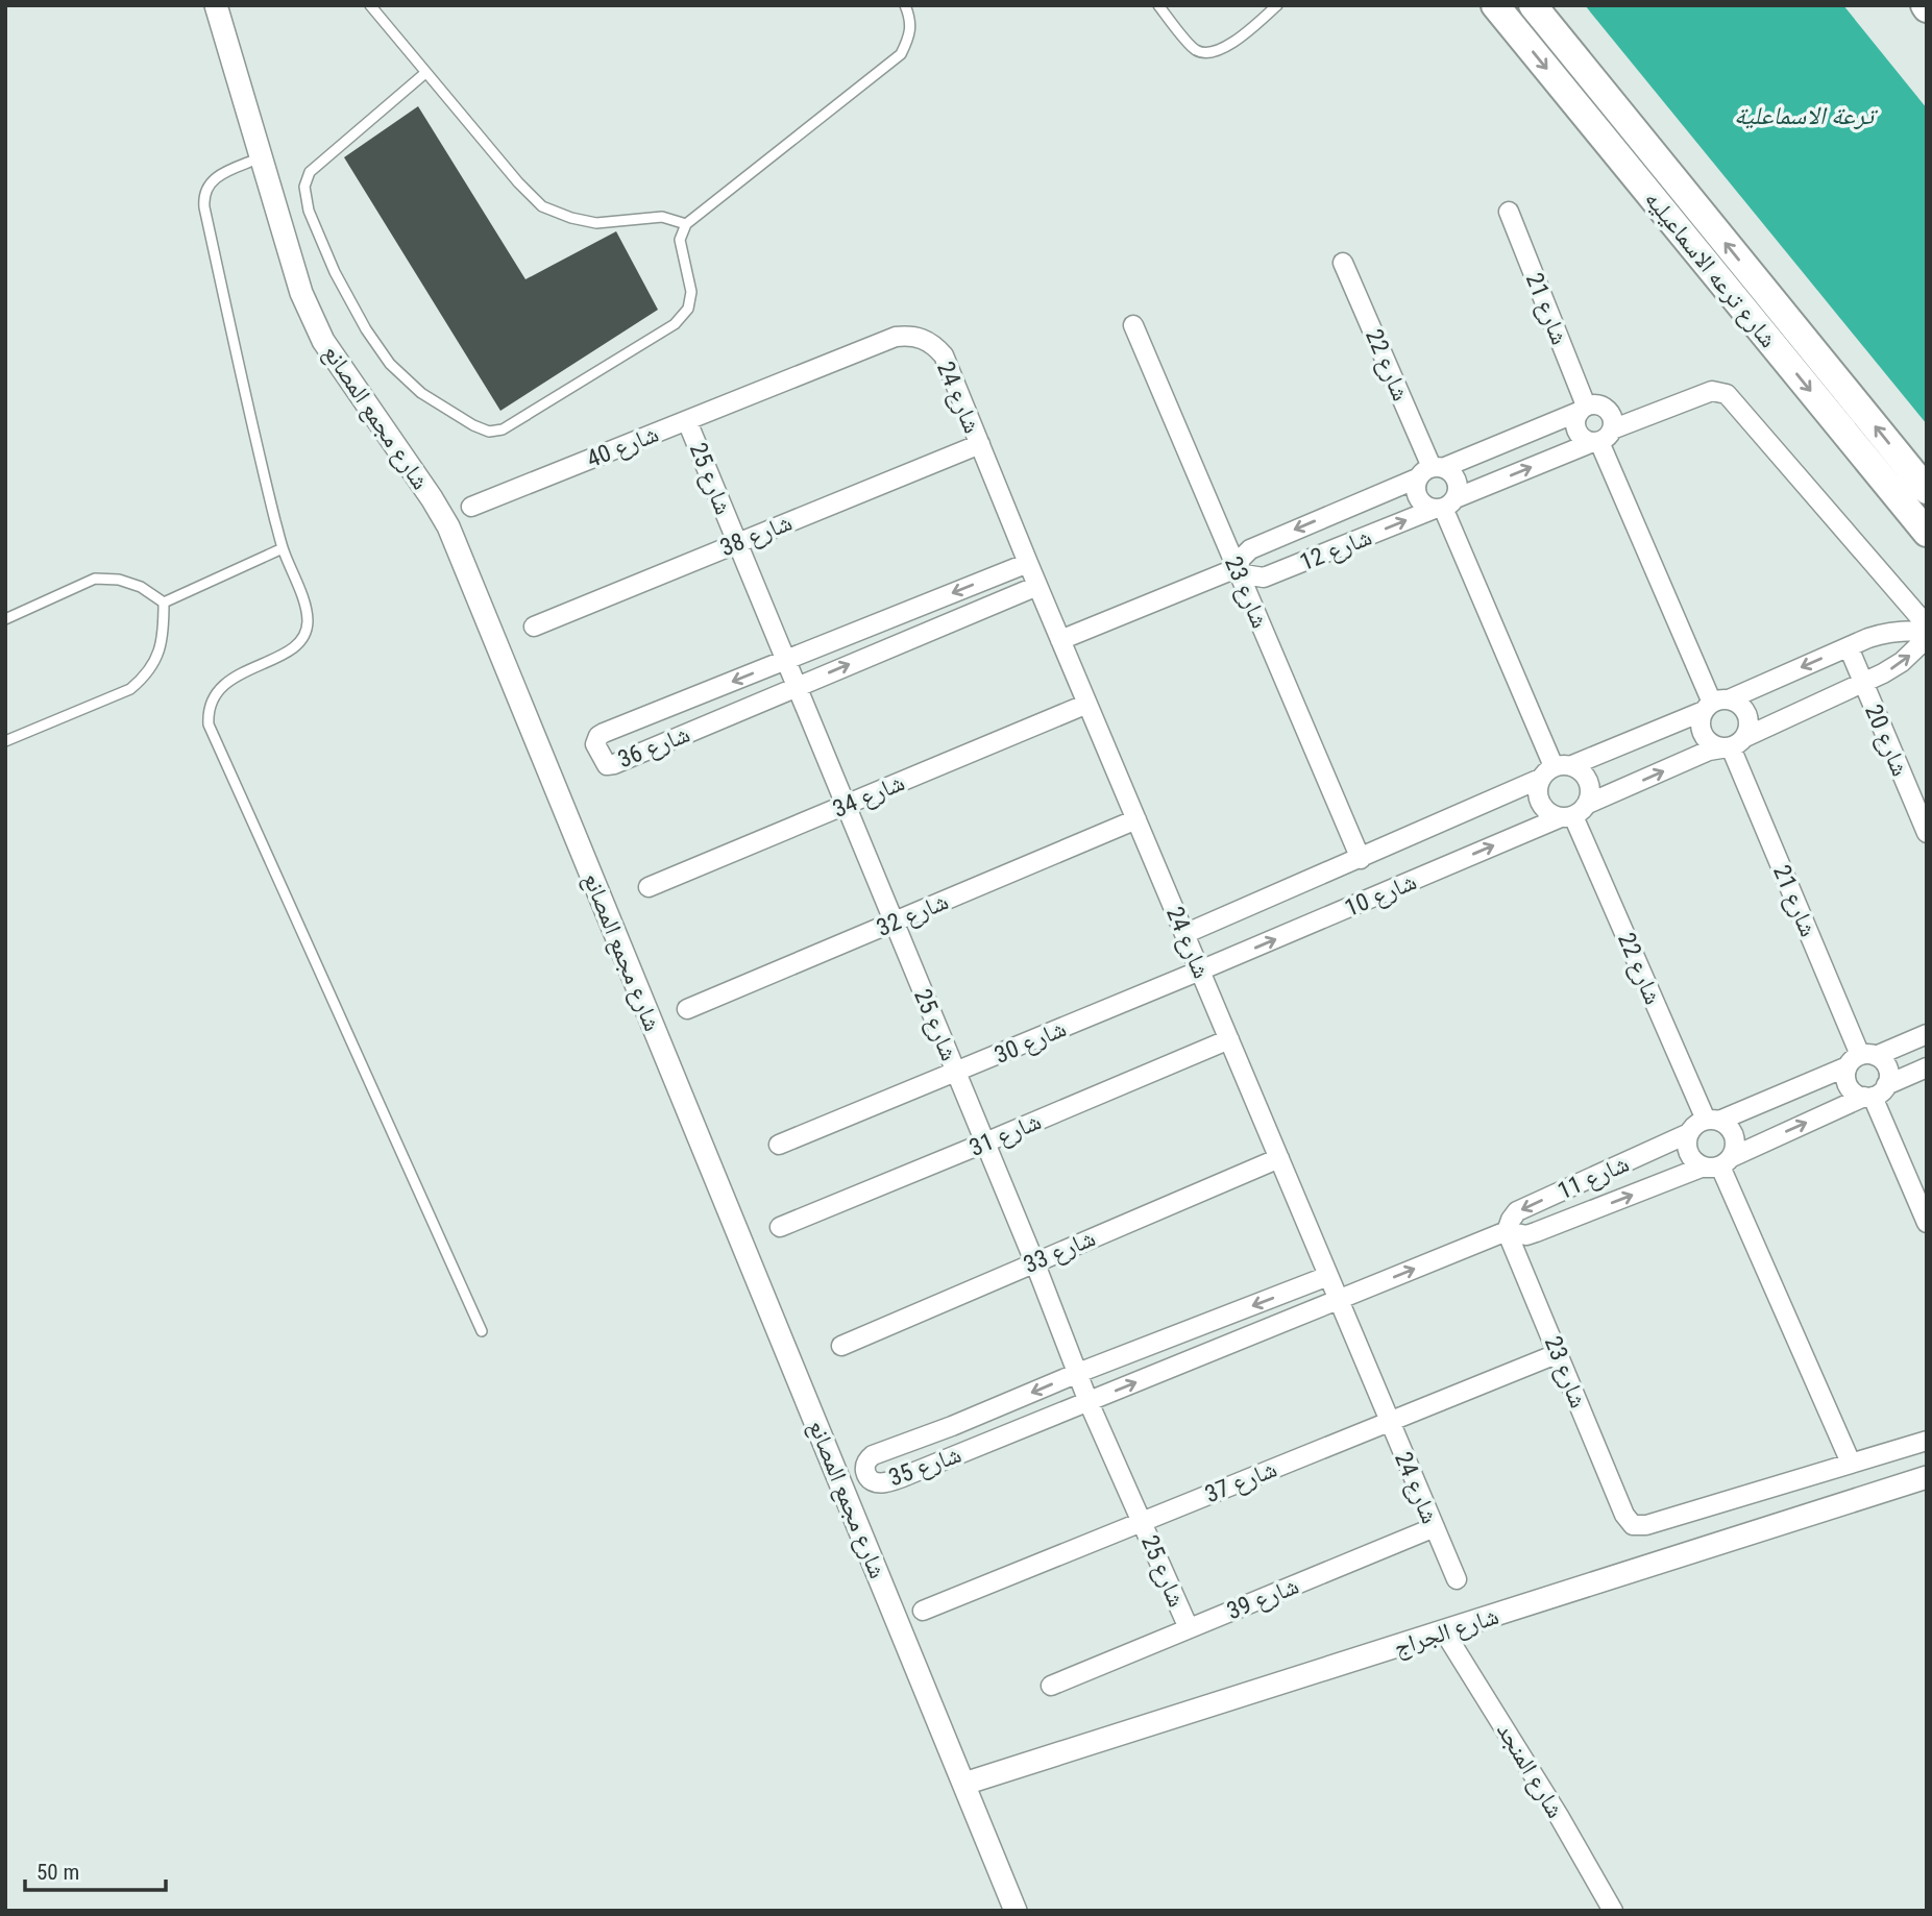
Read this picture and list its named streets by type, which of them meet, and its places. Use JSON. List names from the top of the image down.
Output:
{
  "streets": {
    "main road": ["شارع ترعه الاسماعيليه"],
    "street": [
      "شارع 21",
      "شارع 22",
      "شارع 24",
      "شارع مجمع المصانع",
      "شارع 40",
      "شارع 25",
      "شارع 38",
      "شارع 12",
      "شارع 23",
      "شارع 20",
      "شارع 36",
      "شارع 34",
      "شارع 10",
      "شارع 32",
      "شارع 30",
      "شارع 31",
      "شارع 11",
      "شارع 33",
      "شارع 35",
      "شارع 37",
      "شارع 39",
      "شارع الجراج",
      "شارع المنجد"
    ]
  },
  "crossings": [
    ["شارع 21", "شارع 12"],
    ["شارع 21", "شارع 10"],
    ["شارع 22", "شارع 12"],
    ["شارع 22", "شارع 10"],
    ["شارع 22", "شارع 11"],
    ["شارع 24", "شارع 40"],
    ["شارع 24", "شارع 38"],
    ["شارع 24", "شارع 12"],
    ["شارع 24", "شارع 36"],
    ["شارع 24", "شارع 34"],
    ["شارع 24", "شارع 10"],
    ["شارع 24", "شارع 32"],
    ["شارع 24", "شارع 30"],
    ["شارع 24", "شارع 31"],
    ["شارع 24", "شارع 11"],
    ["شارع 24", "شارع 33"],
    ["شارع 24", "شارع 35"],
    ["شارع 24", "شارع 37"],
    ["شارع 24", "شارع 39"],
    ["شارع مجمع المصانع", "شارع الجراج"],
    ["شارع 40", "شارع 25"],
    ["شارع 25", "شارع 38"],
    ["شارع 25", "شارع 36"],
    ["شارع 25", "شارع 34"],
    ["شارع 25", "شارع 32"],
    ["شارع 25", "شارع 30"],
    ["شارع 25", "شارع 31"],
    ["شارع 25", "شارع 33"],
    ["شارع 25", "شارع 35"],
    ["شارع 25", "شارع 37"],
    ["شارع 25", "شارع 39"],
    ["شارع 12", "شارع 23"],
    ["شارع 23", "شارع 10"],
    ["شارع 23", "شارع 11"],
    ["شارع 23", "شارع 37"],
    ["شارع 20", "شارع 10"],
    ["شارع 10", "شارع 30"],
    ["شارع 11", "شارع 35"],
    ["شارع الجراج", "شارع المنجد"]
  ],
  "water": ["ترعة الاسماعلية"],
  "scale_bar": "50 m"
}
